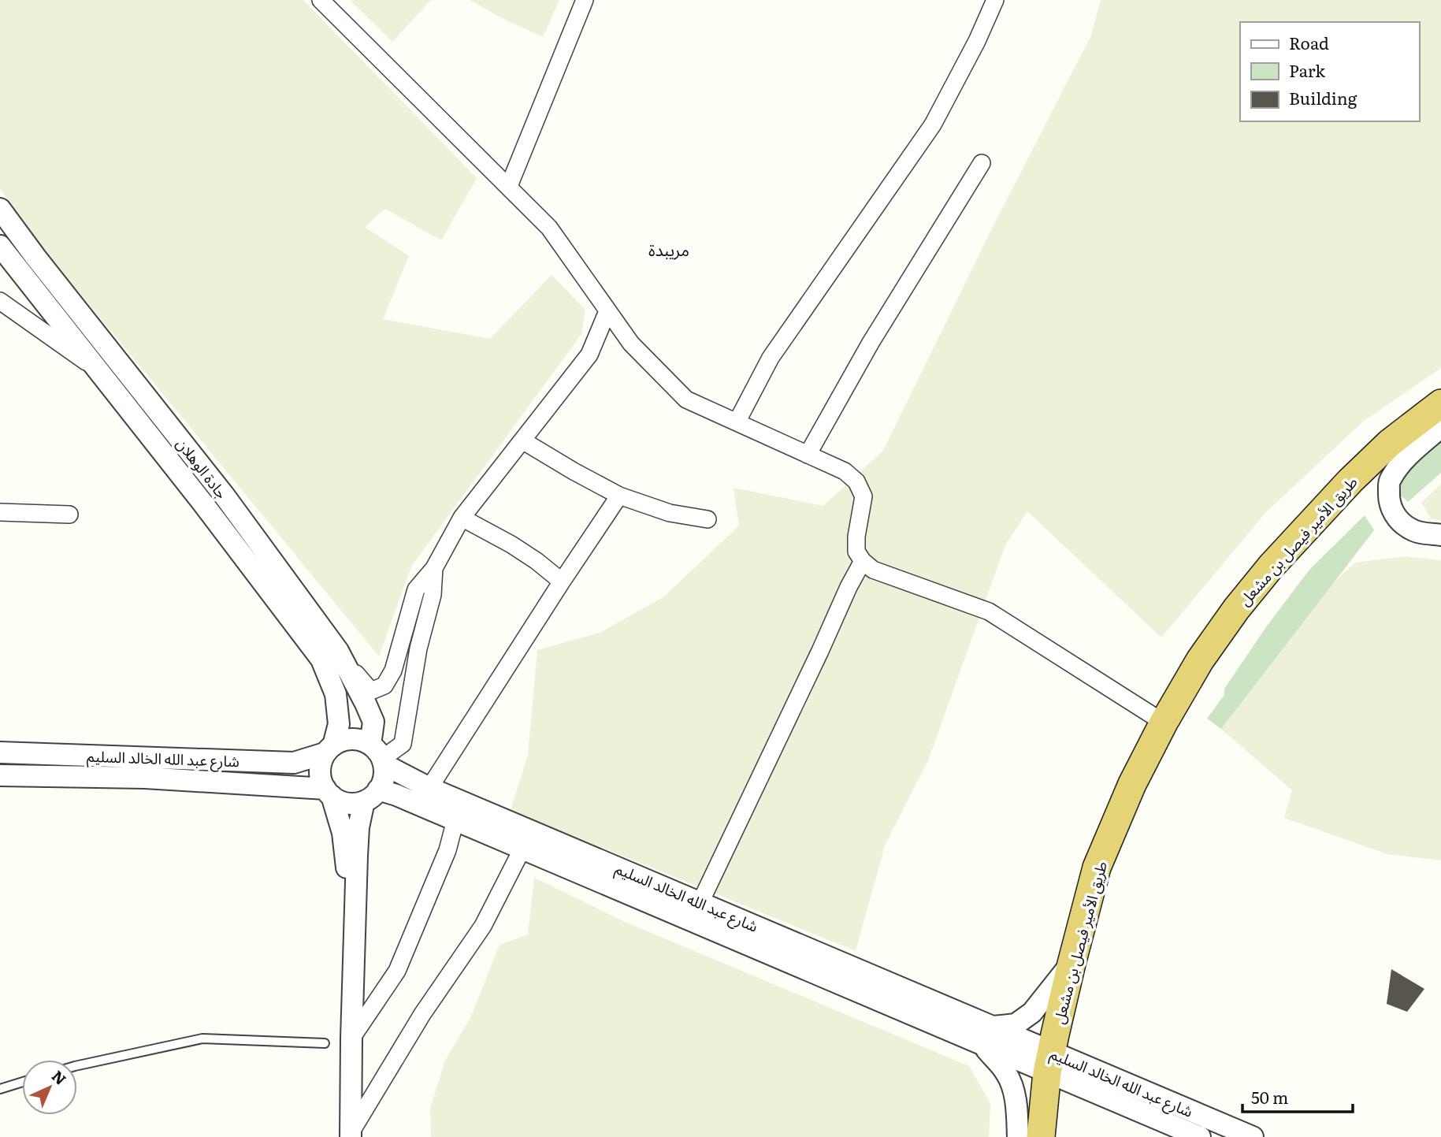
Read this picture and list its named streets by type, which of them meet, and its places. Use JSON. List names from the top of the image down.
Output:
{
  "streets": {
    "highway": ["طريق الأمير فيصل بن مشعل"],
    "street": ["جادة الوهلان", "شارع عبد الله الخالد السليم"]
  },
  "crossings": [
    ["جادة الوهلان", "شارع عبد الله الخالد السليم"],
    ["طريق الأمير فيصل بن مشعل", "شارع عبد الله الخالد السليم"]
  ],
  "districts": ["مريبدة"],
  "legend": ["Road", "Park", "Building"],
  "scale_bar": "50 m",
  "north": "top right"
}
